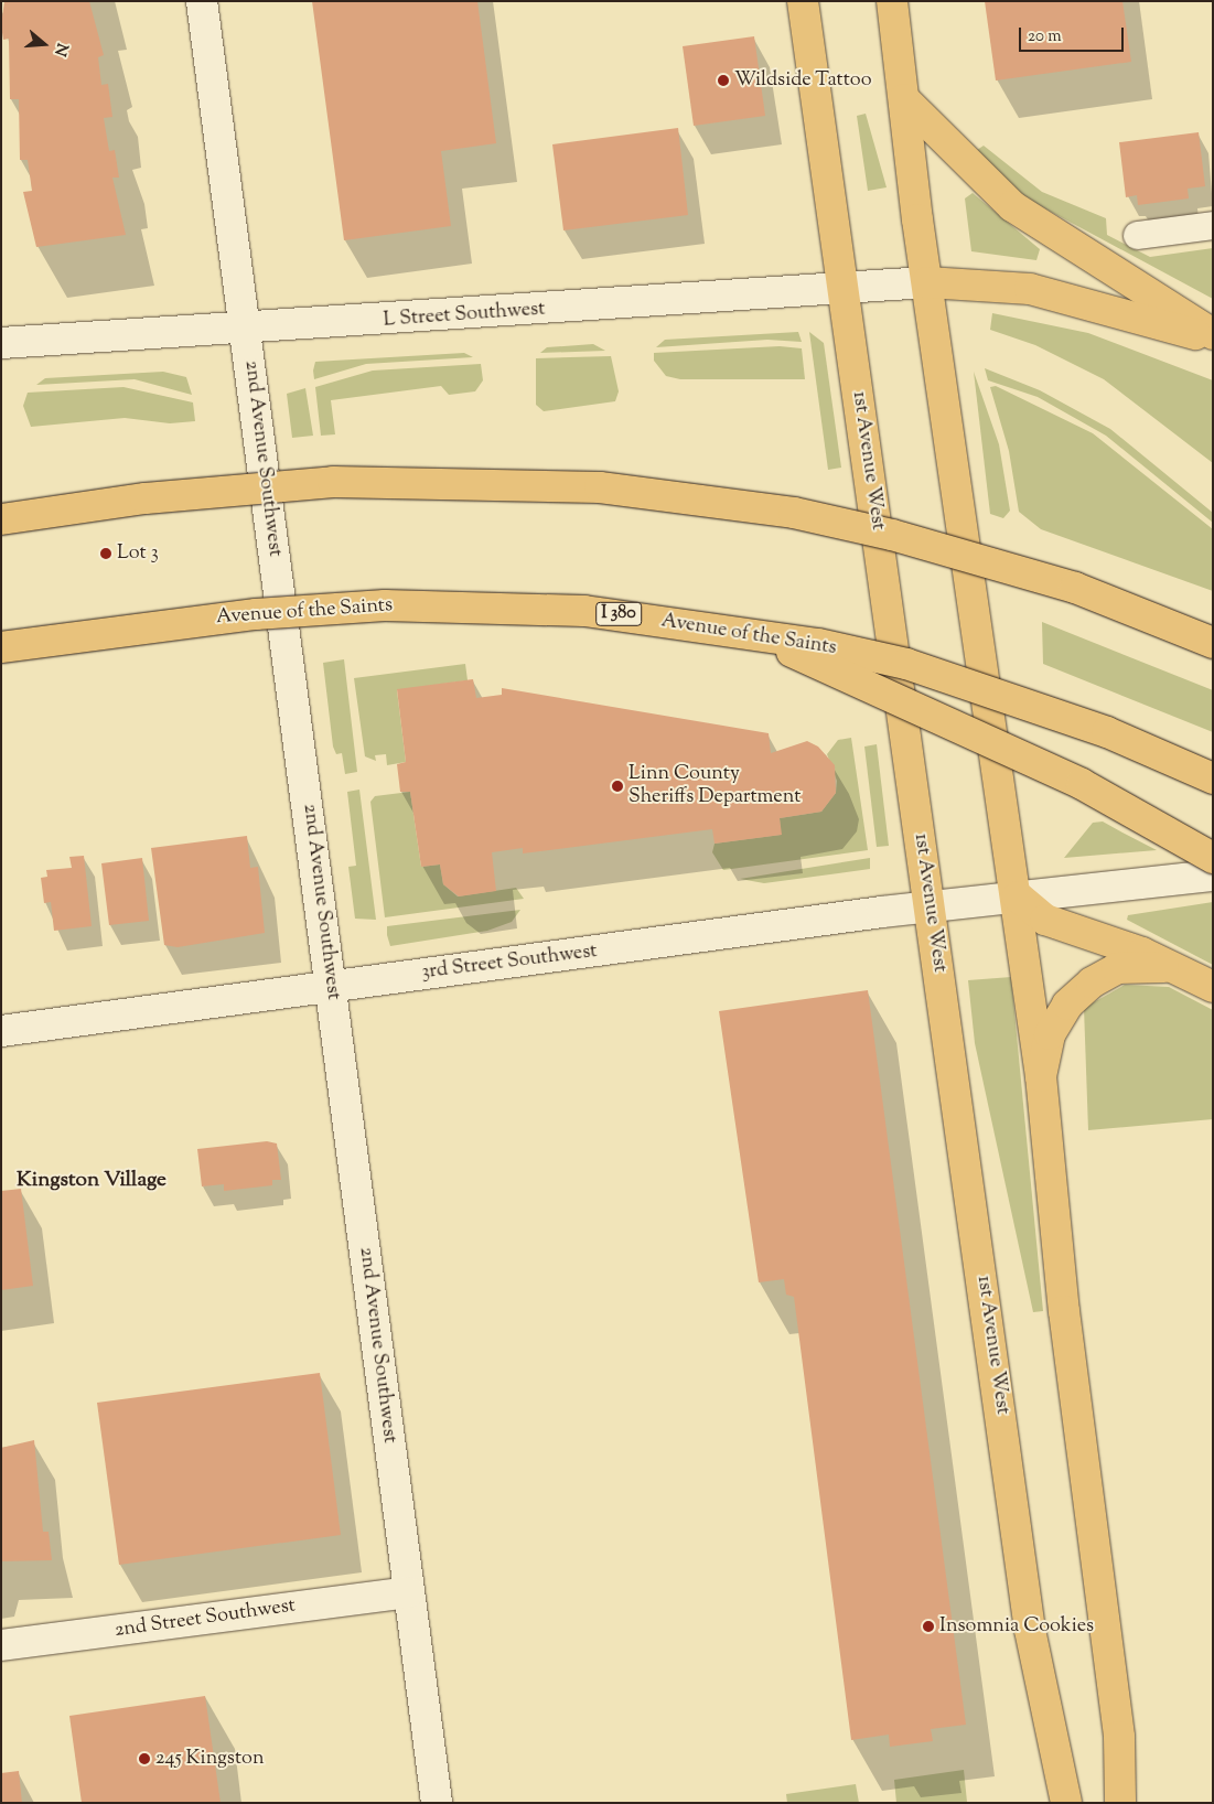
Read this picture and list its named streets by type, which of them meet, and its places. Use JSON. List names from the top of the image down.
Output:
{
  "streets": {
    "main road": [
      "L Street Southwest",
      "2nd Avenue Southwest",
      "1st Avenue West",
      "Avenue of the Saints",
      "I 380",
      "3rd Street Southwest",
      "2nd Street Southwest"
    ]
  },
  "crossings": [
    ["L Street Southwest", "2nd Avenue Southwest"],
    ["L Street Southwest", "1st Avenue West"],
    ["2nd Avenue Southwest", "3rd Street Southwest"],
    ["2nd Avenue Southwest", "2nd Street Southwest"],
    ["1st Avenue West", "3rd Street Southwest"]
  ],
  "districts": ["Kingston Village"],
  "places": [
    "Wildside Tattoo",
    "Lot 3",
    "Linn County Sheriffs Department",
    "Insomnia Cookies",
    "245 Kingston"
  ],
  "scale_bar": "20 m",
  "north": "right"
}
